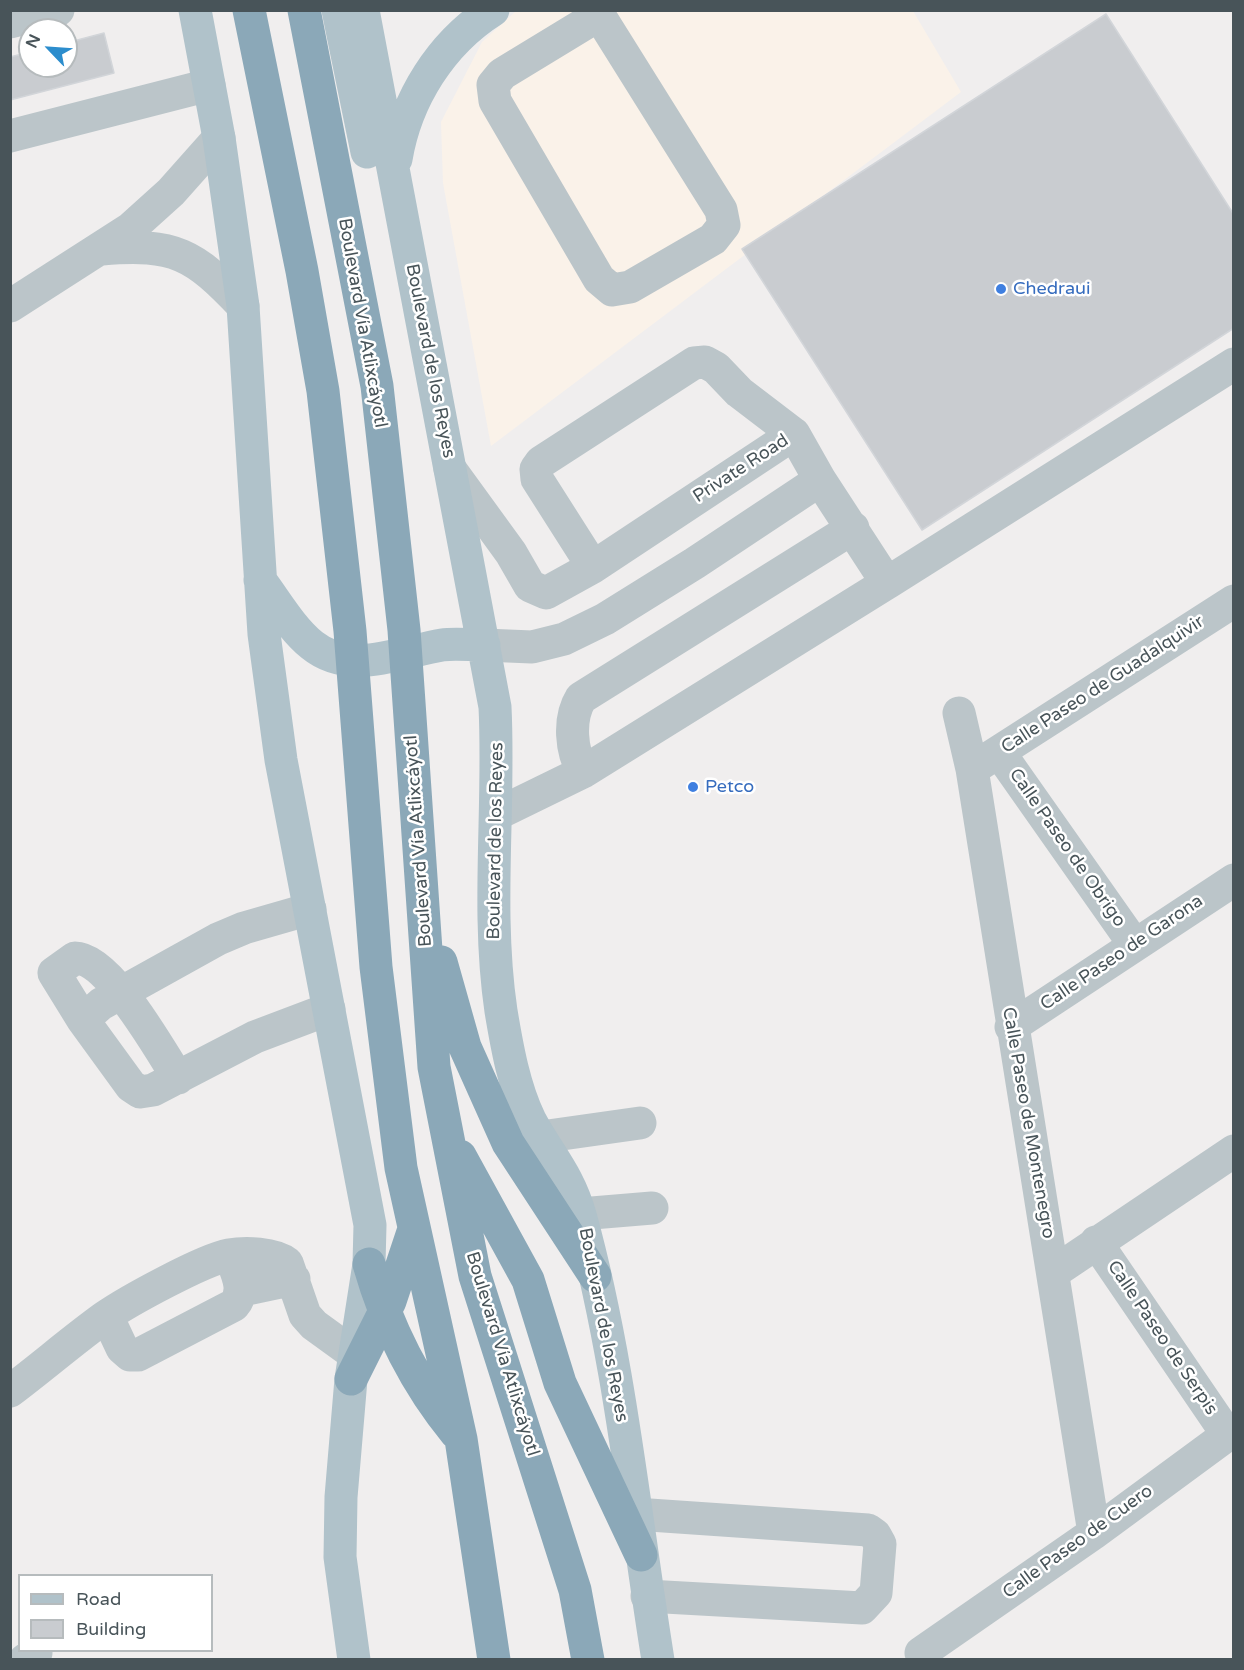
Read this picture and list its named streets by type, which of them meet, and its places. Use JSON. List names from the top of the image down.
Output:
{
  "streets": {
    "highway": ["Boulevard Vía Atlixcáyotl"],
    "main road": ["Boulevard de los Reyes"],
    "street": [
      "Private Road",
      "Calle Paseo de Guadalquivir",
      "Calle Paseo de Obrigo",
      "Calle Paseo de Garona",
      "Calle Paseo de Montenegro",
      "Calle Paseo de Serpis",
      "Calle Paseo de Cuero"
    ]
  },
  "crossings": [
    ["Boulevard de los Reyes", "Private Road"],
    ["Calle Paseo de Guadalquivir", "Calle Paseo de Obrigo"],
    ["Calle Paseo de Guadalquivir", "Calle Paseo de Montenegro"],
    ["Calle Paseo de Obrigo", "Calle Paseo de Garona"],
    ["Calle Paseo de Obrigo", "Calle Paseo de Montenegro"],
    ["Calle Paseo de Garona", "Calle Paseo de Montenegro"],
    ["Calle Paseo de Montenegro", "Calle Paseo de Cuero"],
    ["Calle Paseo de Serpis", "Calle Paseo de Cuero"]
  ],
  "places": ["Chedraui", "Petco"],
  "legend": ["Road", "Building"],
  "north": "top left"
}
